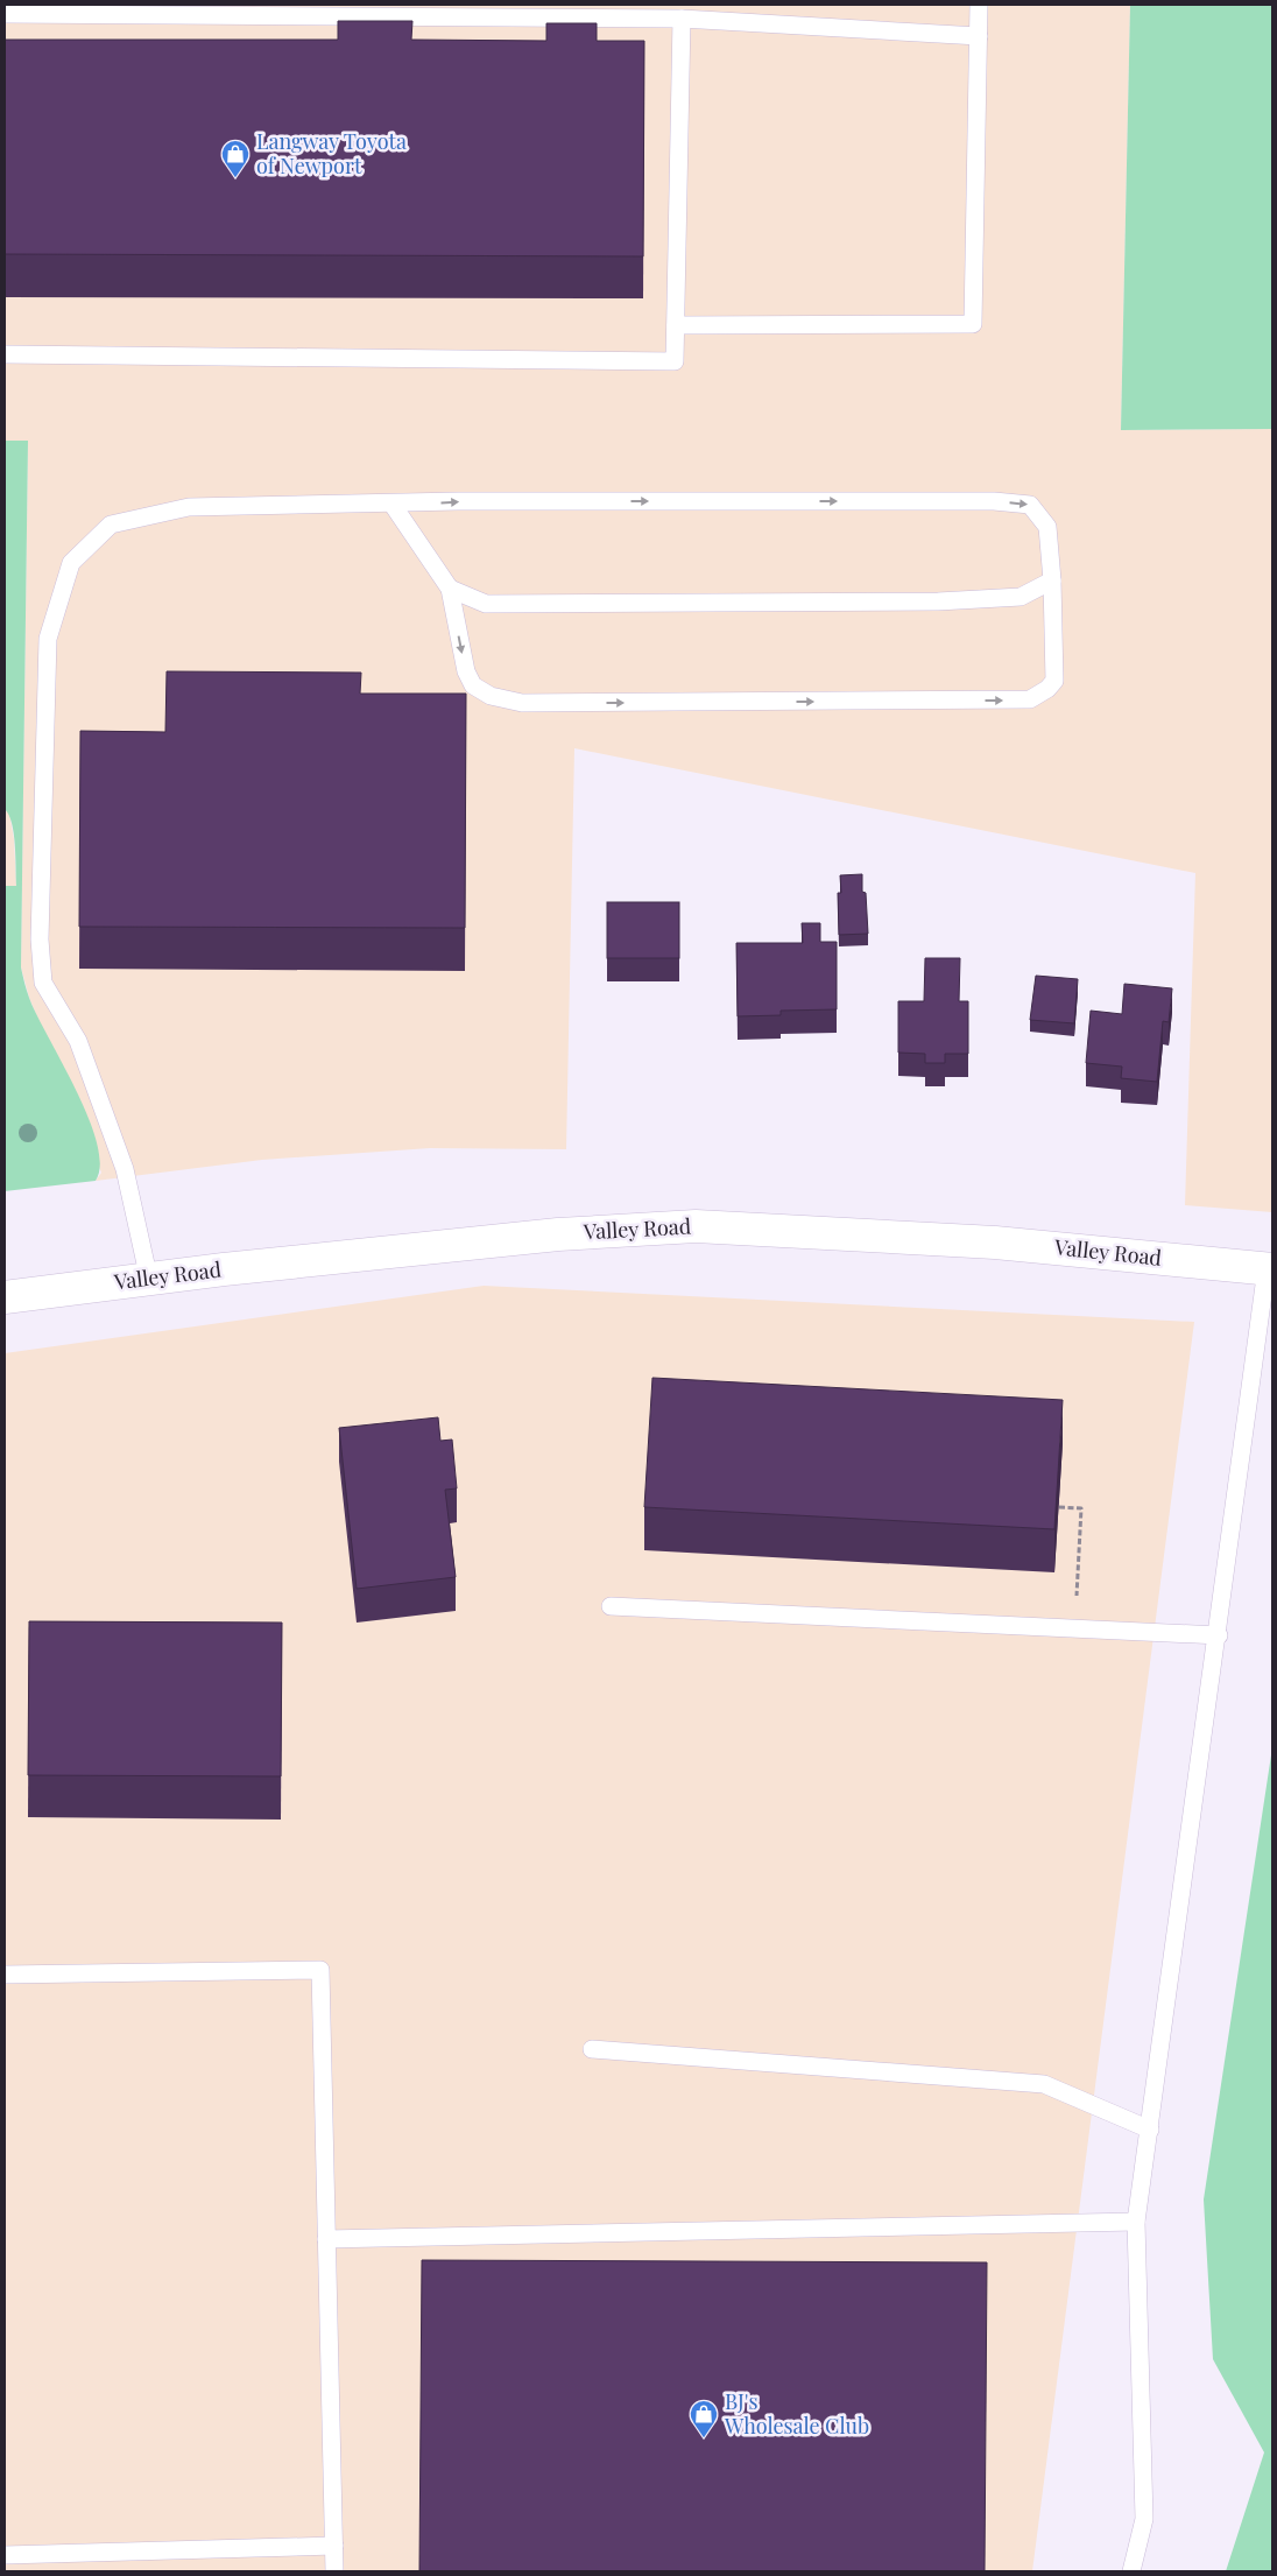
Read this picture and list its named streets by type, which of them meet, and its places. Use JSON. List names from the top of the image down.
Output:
{
  "streets": {
    "main road": ["Valley Road"]
  },
  "places": {
    "shop": ["Langway Toyota of Newport", "BJ's Wholesale Club"]
  }
}
